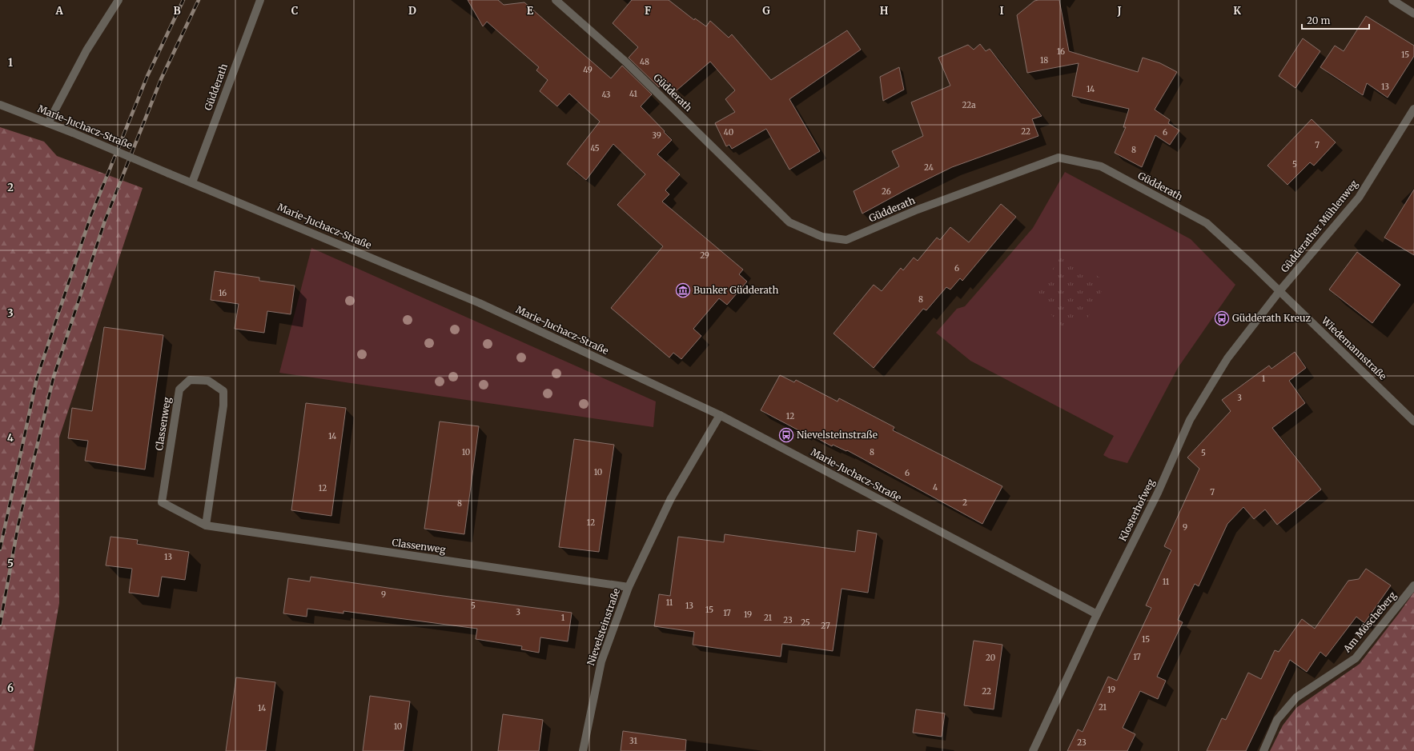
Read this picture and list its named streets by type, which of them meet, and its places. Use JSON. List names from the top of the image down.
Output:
{
  "streets": {
    "street": [
      "Güdderath",
      "Marie-Juchacz-Straße",
      "Güdderather Mühlenweg",
      "Wiedemannstraße",
      "Classenweg",
      "Klosterhofweg",
      "Am Möscheberg",
      "Nievelsteinstraße"
    ]
  },
  "crossings": [
    ["Güdderath", "Marie-Juchacz-Straße"],
    ["Güdderath", "Güdderather Mühlenweg"],
    ["Güdderath", "Wiedemannstraße"],
    ["Güdderath", "Klosterhofweg"],
    ["Marie-Juchacz-Straße", "Klosterhofweg"],
    ["Marie-Juchacz-Straße", "Nievelsteinstraße"],
    ["Güdderather Mühlenweg", "Wiedemannstraße"],
    ["Güdderather Mühlenweg", "Klosterhofweg"],
    ["Wiedemannstraße", "Klosterhofweg"],
    ["Classenweg", "Nievelsteinstraße"]
  ],
  "places": {
    "museum": ["Bunker Güdderath"],
    "bus stop": ["Güdderath Kreuz", "Nievelsteinstraße"]
  },
  "house_numbers": [
    "16",
    "15",
    "18",
    "48",
    "49",
    "13",
    "14",
    "41",
    "43",
    "22a",
    "22",
    "40",
    "6",
    "39",
    "7",
    "45",
    "8",
    "5",
    "24",
    "26",
    "29",
    "6",
    "16",
    "8",
    "1",
    "3",
    "12",
    "14",
    "10",
    "8",
    "5",
    "10",
    "6",
    "4",
    "12",
    "7",
    "2",
    "8",
    "12",
    "9",
    "13",
    "11",
    "9",
    "11",
    "5",
    "13",
    "15",
    "3",
    "17",
    "19",
    "1",
    "21",
    "23",
    "25",
    "27",
    "15",
    "17",
    "20",
    "19",
    "22",
    "21",
    "14",
    "10",
    "31",
    "23"
  ],
  "scale_bar": "20 m",
  "grid": {
    "columns": [
      "A",
      "B",
      "C",
      "D",
      "E",
      "F",
      "G",
      "H",
      "I",
      "J",
      "K"
    ],
    "rows": [
      "1",
      "2",
      "3",
      "4",
      "5",
      "6"
    ]
  }
}
